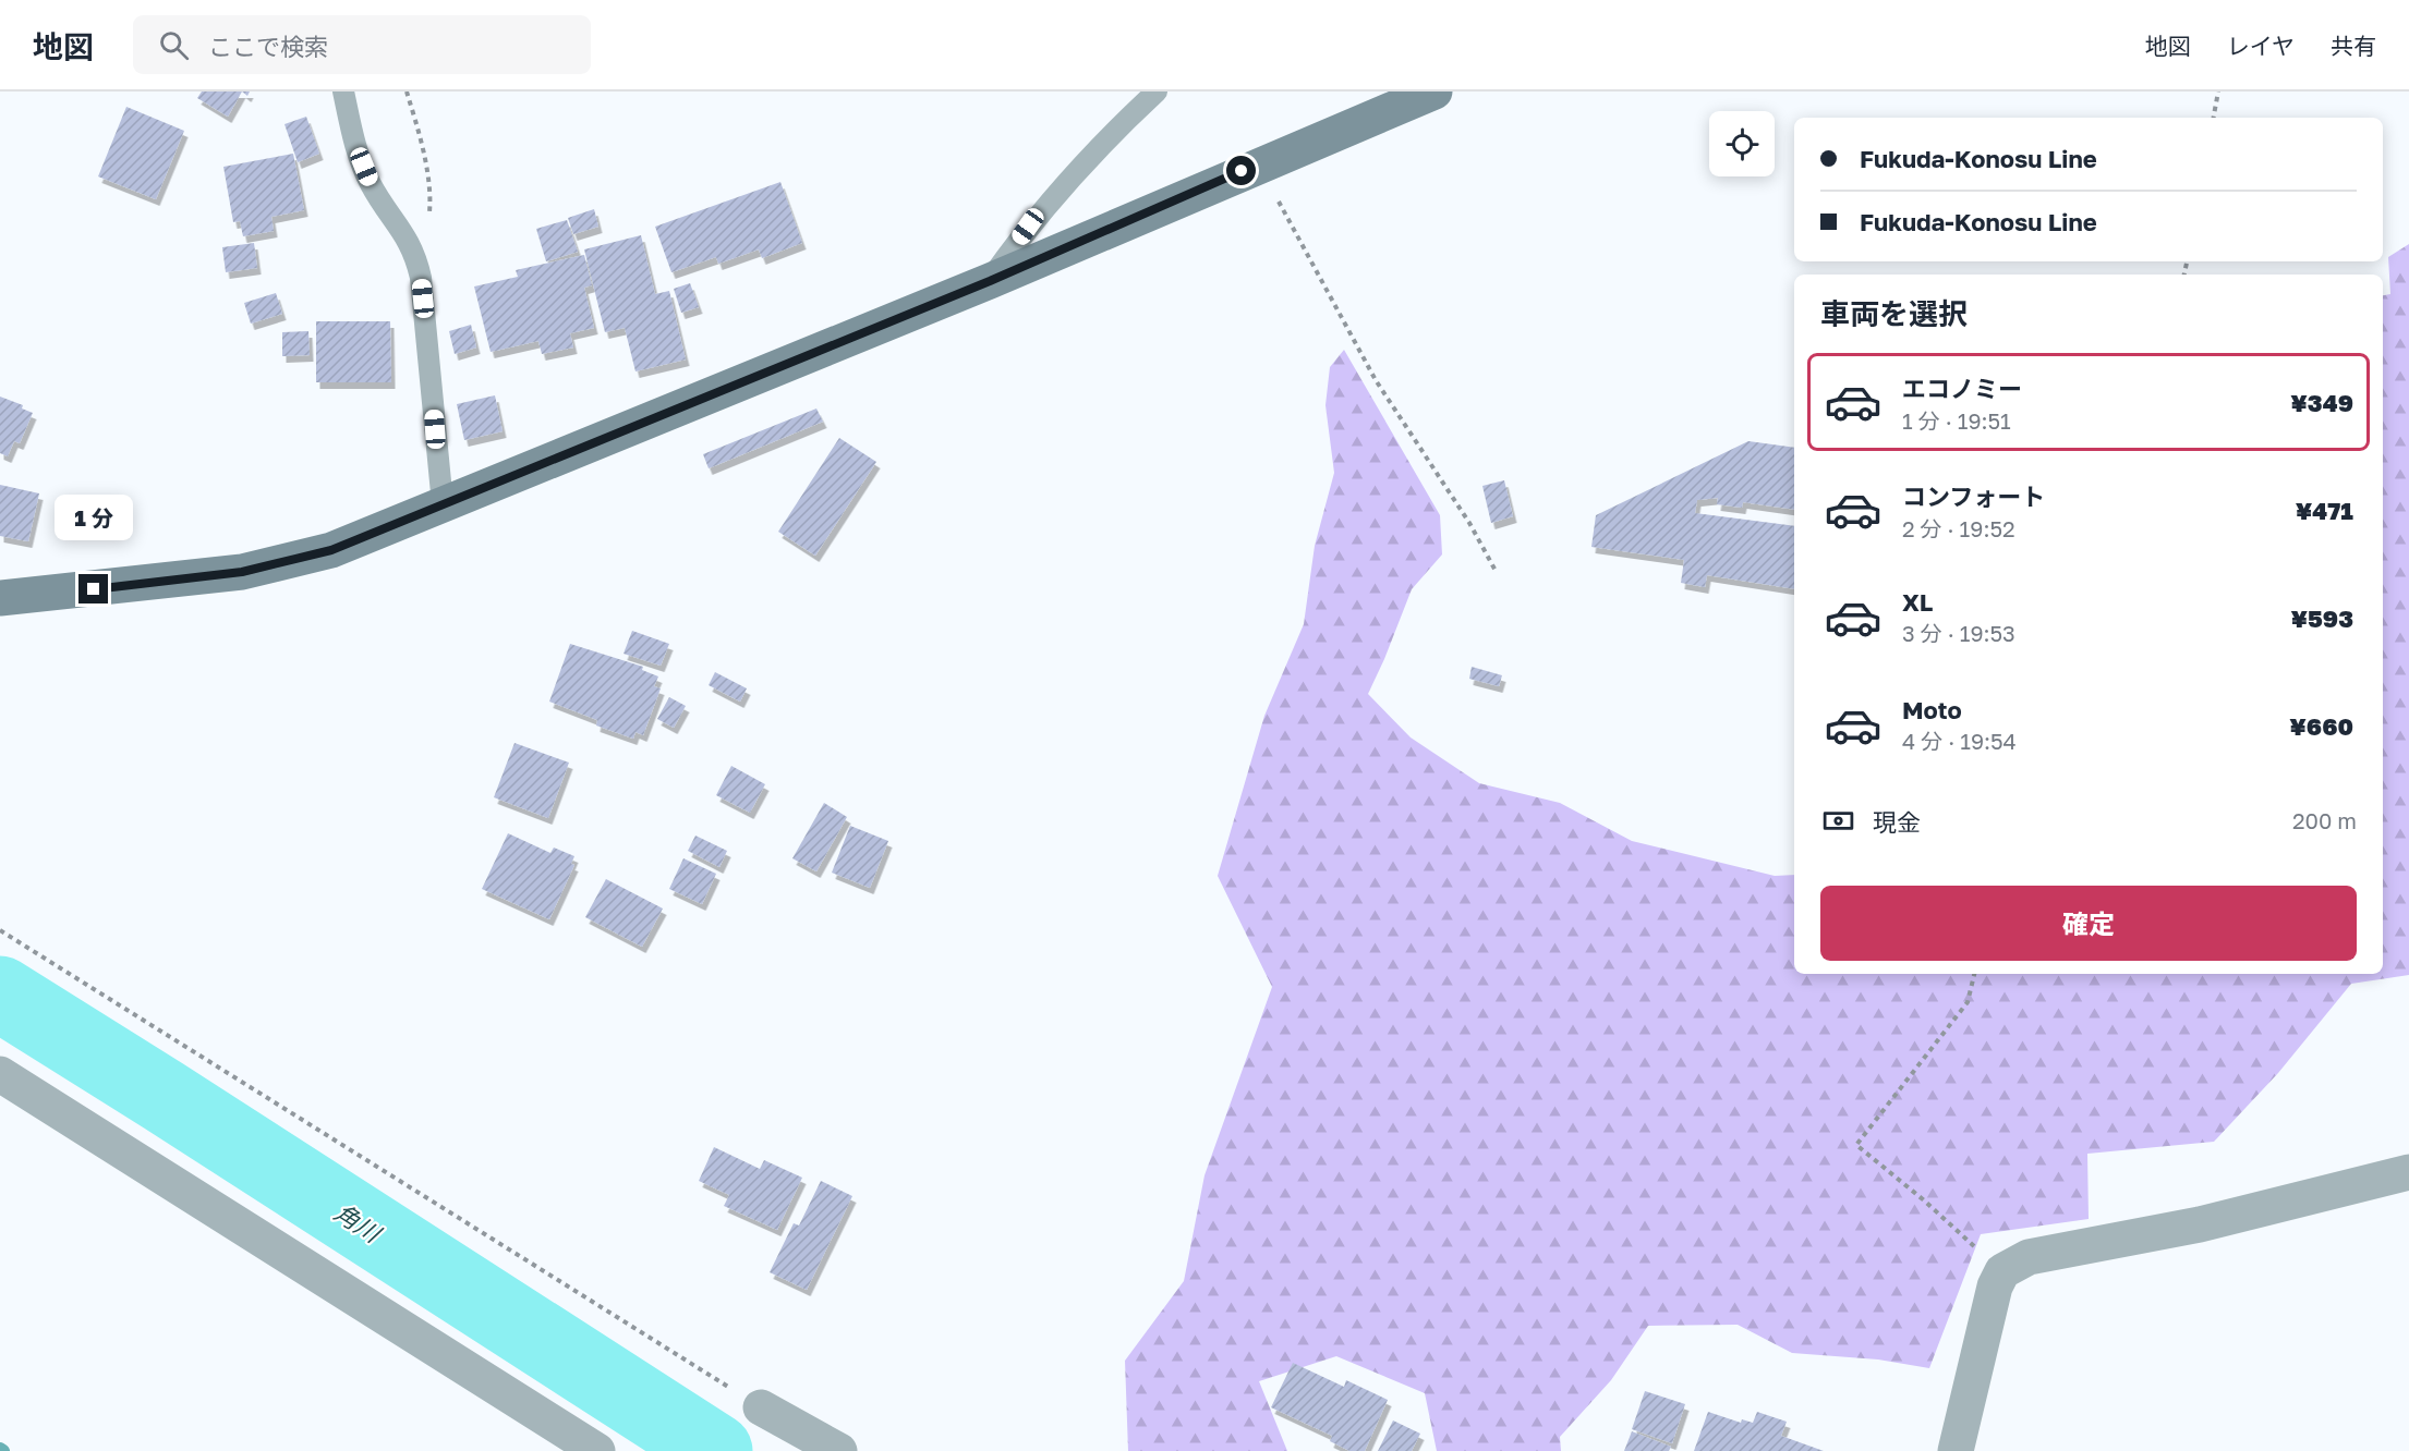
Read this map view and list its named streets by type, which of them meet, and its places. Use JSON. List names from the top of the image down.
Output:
{
  "water": ["角川"],
  "page": {
    "header": "地図",
    "search": "ここで検索",
    "nav": ["地図", "レイヤ", "共有"],
    "banner": ["Fukuda-Konosu Line", "Fukuda-Konosu Line"],
    "heading": "車両を選択",
    "list": [
      {
        "name": "エコノミー",
        "note": "1 分 · 19:51",
        "value": "¥349"
      },
      {
        "name": "コンフォート",
        "note": "2 分 · 19:52",
        "value": "¥471"
      },
      {
        "name": "XL",
        "note": "3 分 · 19:53",
        "value": "¥593"
      },
      {
        "name": "Moto",
        "note": "4 分 · 19:54",
        "value": "¥660"
      }
    ],
    "bubble": "1 分",
    "pay": ["現金", "200 m"],
    "buttons": "確定"
  }
}
